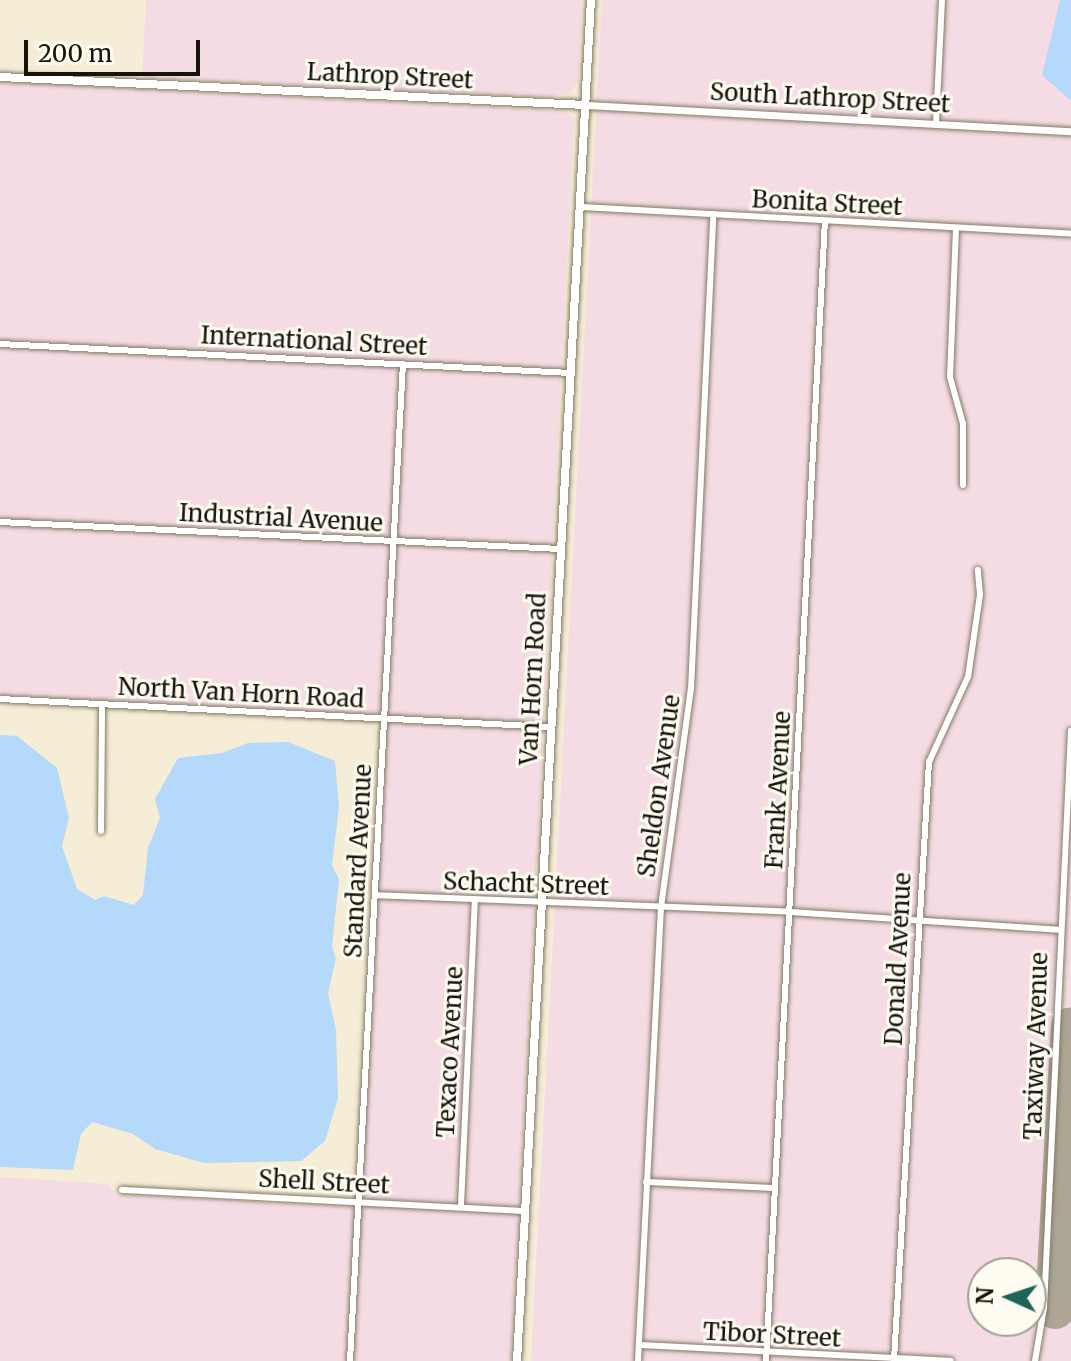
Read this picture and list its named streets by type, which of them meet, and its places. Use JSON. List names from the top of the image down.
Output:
{
  "streets": {
    "main road": ["Lathrop Street", "Van Horn Road"],
    "street": [
      "South Lathrop Street",
      "Bonita Street",
      "International Street",
      "Industrial Avenue",
      "North Van Horn Road",
      "Sheldon Avenue",
      "Frank Avenue",
      "Standard Avenue",
      "Schacht Street",
      "Donald Avenue",
      "Taxiway Avenue",
      "Texaco Avenue",
      "Shell Street",
      "Tibor Street"
    ]
  },
  "crossings": [
    ["Lathrop Street", "South Lathrop Street"],
    ["Lathrop Street", "Van Horn Road"],
    ["South Lathrop Street", "Van Horn Road"],
    ["Bonita Street", "Van Horn Road"],
    ["Bonita Street", "Sheldon Avenue"],
    ["Bonita Street", "Frank Avenue"],
    ["International Street", "Van Horn Road"],
    ["International Street", "Standard Avenue"],
    ["Industrial Avenue", "Van Horn Road"],
    ["Industrial Avenue", "Standard Avenue"],
    ["Van Horn Road", "North Van Horn Road"],
    ["Van Horn Road", "Schacht Street"],
    ["Van Horn Road", "Shell Street"],
    ["North Van Horn Road", "Standard Avenue"],
    ["Sheldon Avenue", "Schacht Street"],
    ["Sheldon Avenue", "Tibor Street"],
    ["Frank Avenue", "Schacht Street"],
    ["Frank Avenue", "Tibor Street"],
    ["Standard Avenue", "Schacht Street"],
    ["Standard Avenue", "Shell Street"],
    ["Schacht Street", "Donald Avenue"],
    ["Schacht Street", "Taxiway Avenue"],
    ["Schacht Street", "Texaco Avenue"],
    ["Donald Avenue", "Tibor Street"],
    ["Texaco Avenue", "Shell Street"]
  ],
  "scale_bar": "200 m",
  "north": "left"
}
